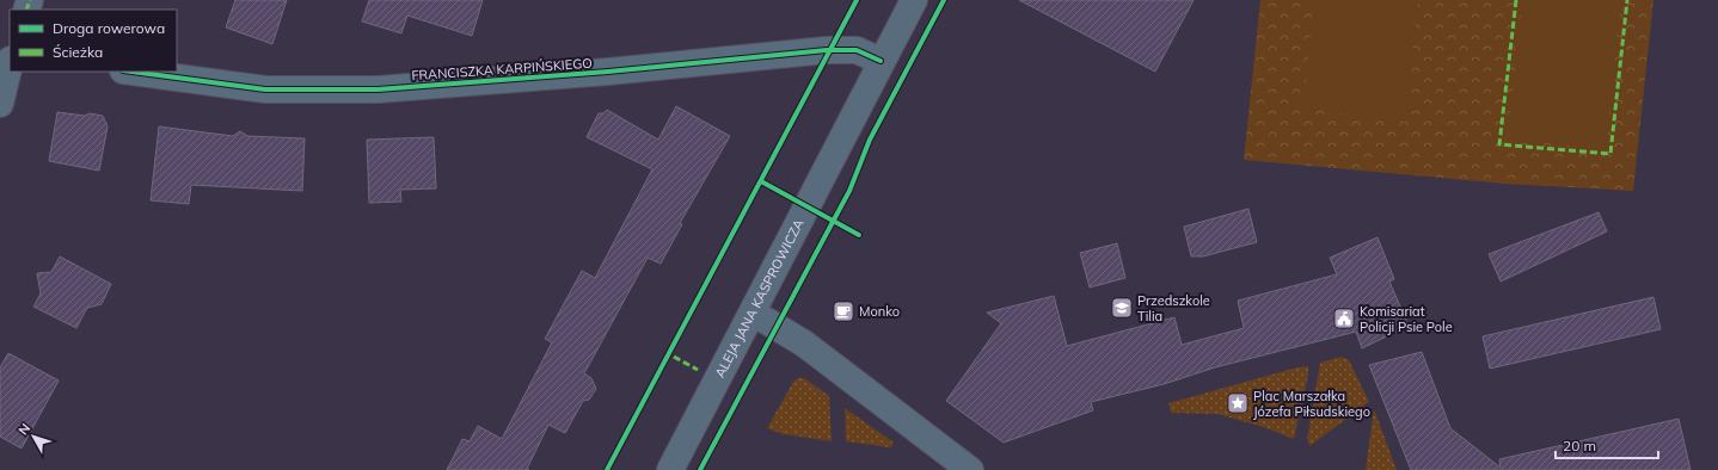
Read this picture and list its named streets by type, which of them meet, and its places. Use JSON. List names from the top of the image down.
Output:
{
  "streets": {
    "street": ["FRANCISZKA KARPIŃSKIEGO", "ALEJA JANA KASPROWICZA"]
  },
  "crossings": [
    ["FRANCISZKA KARPIŃSKIEGO", "ALEJA JANA KASPROWICZA"]
  ],
  "places": {
    "school or university": ["Przedszkole Tilia"],
    "cafe": ["Monko"],
    "public building": ["Komisariat Policji Psie Pole"],
    "place": ["Plac Marszałka Józefa Piłsudskiego"]
  },
  "legend": ["Droga rowerowa", "Ścieżka"],
  "scale_bar": "20 m",
  "north": "top left"
}
